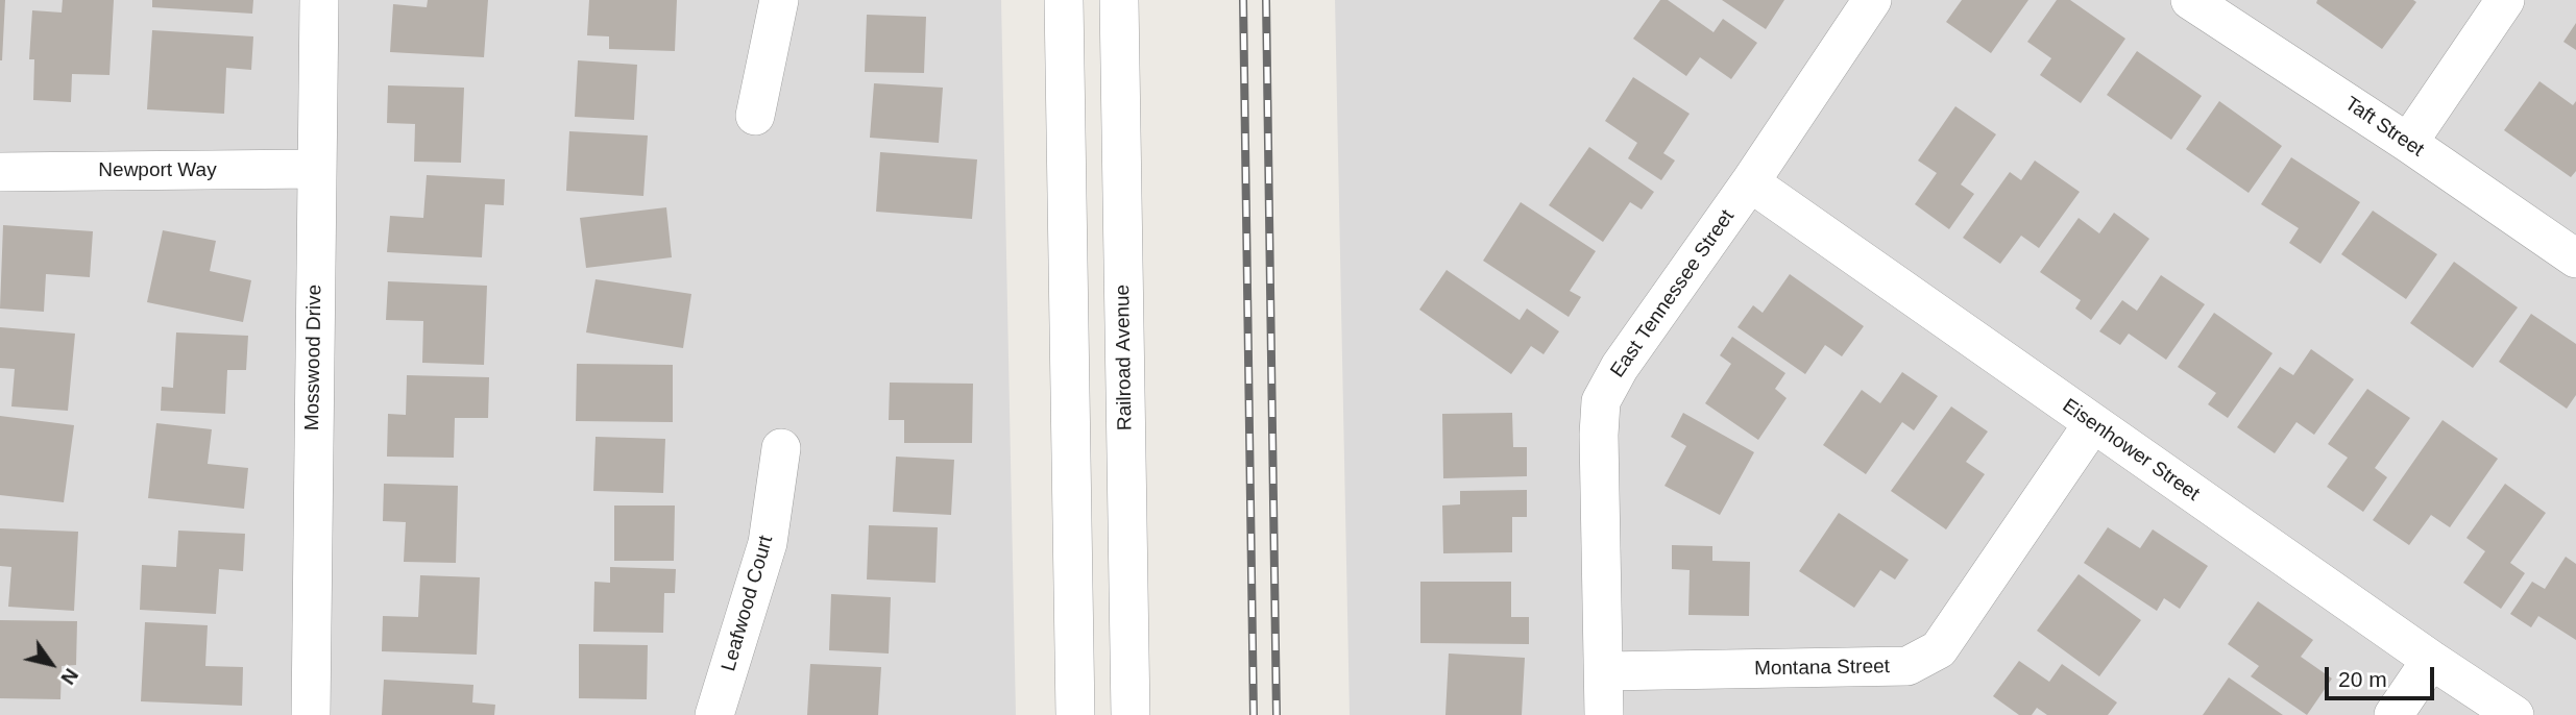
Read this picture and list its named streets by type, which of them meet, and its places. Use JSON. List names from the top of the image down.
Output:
{
  "streets": {
    "street": [
      "Taft Street",
      "Newport Way",
      "East Tennessee Street",
      "Mosswood Drive",
      "Railroad Avenue",
      "Eisenhower Street",
      "Leafwood Court",
      "Montana Street"
    ]
  },
  "crossings": [
    ["Newport Way", "Mosswood Drive"],
    ["East Tennessee Street", "Eisenhower Street"],
    ["East Tennessee Street", "Montana Street"],
    ["Eisenhower Street", "Montana Street"]
  ],
  "scale_bar": "20 m",
  "north": "bottom right"
}
